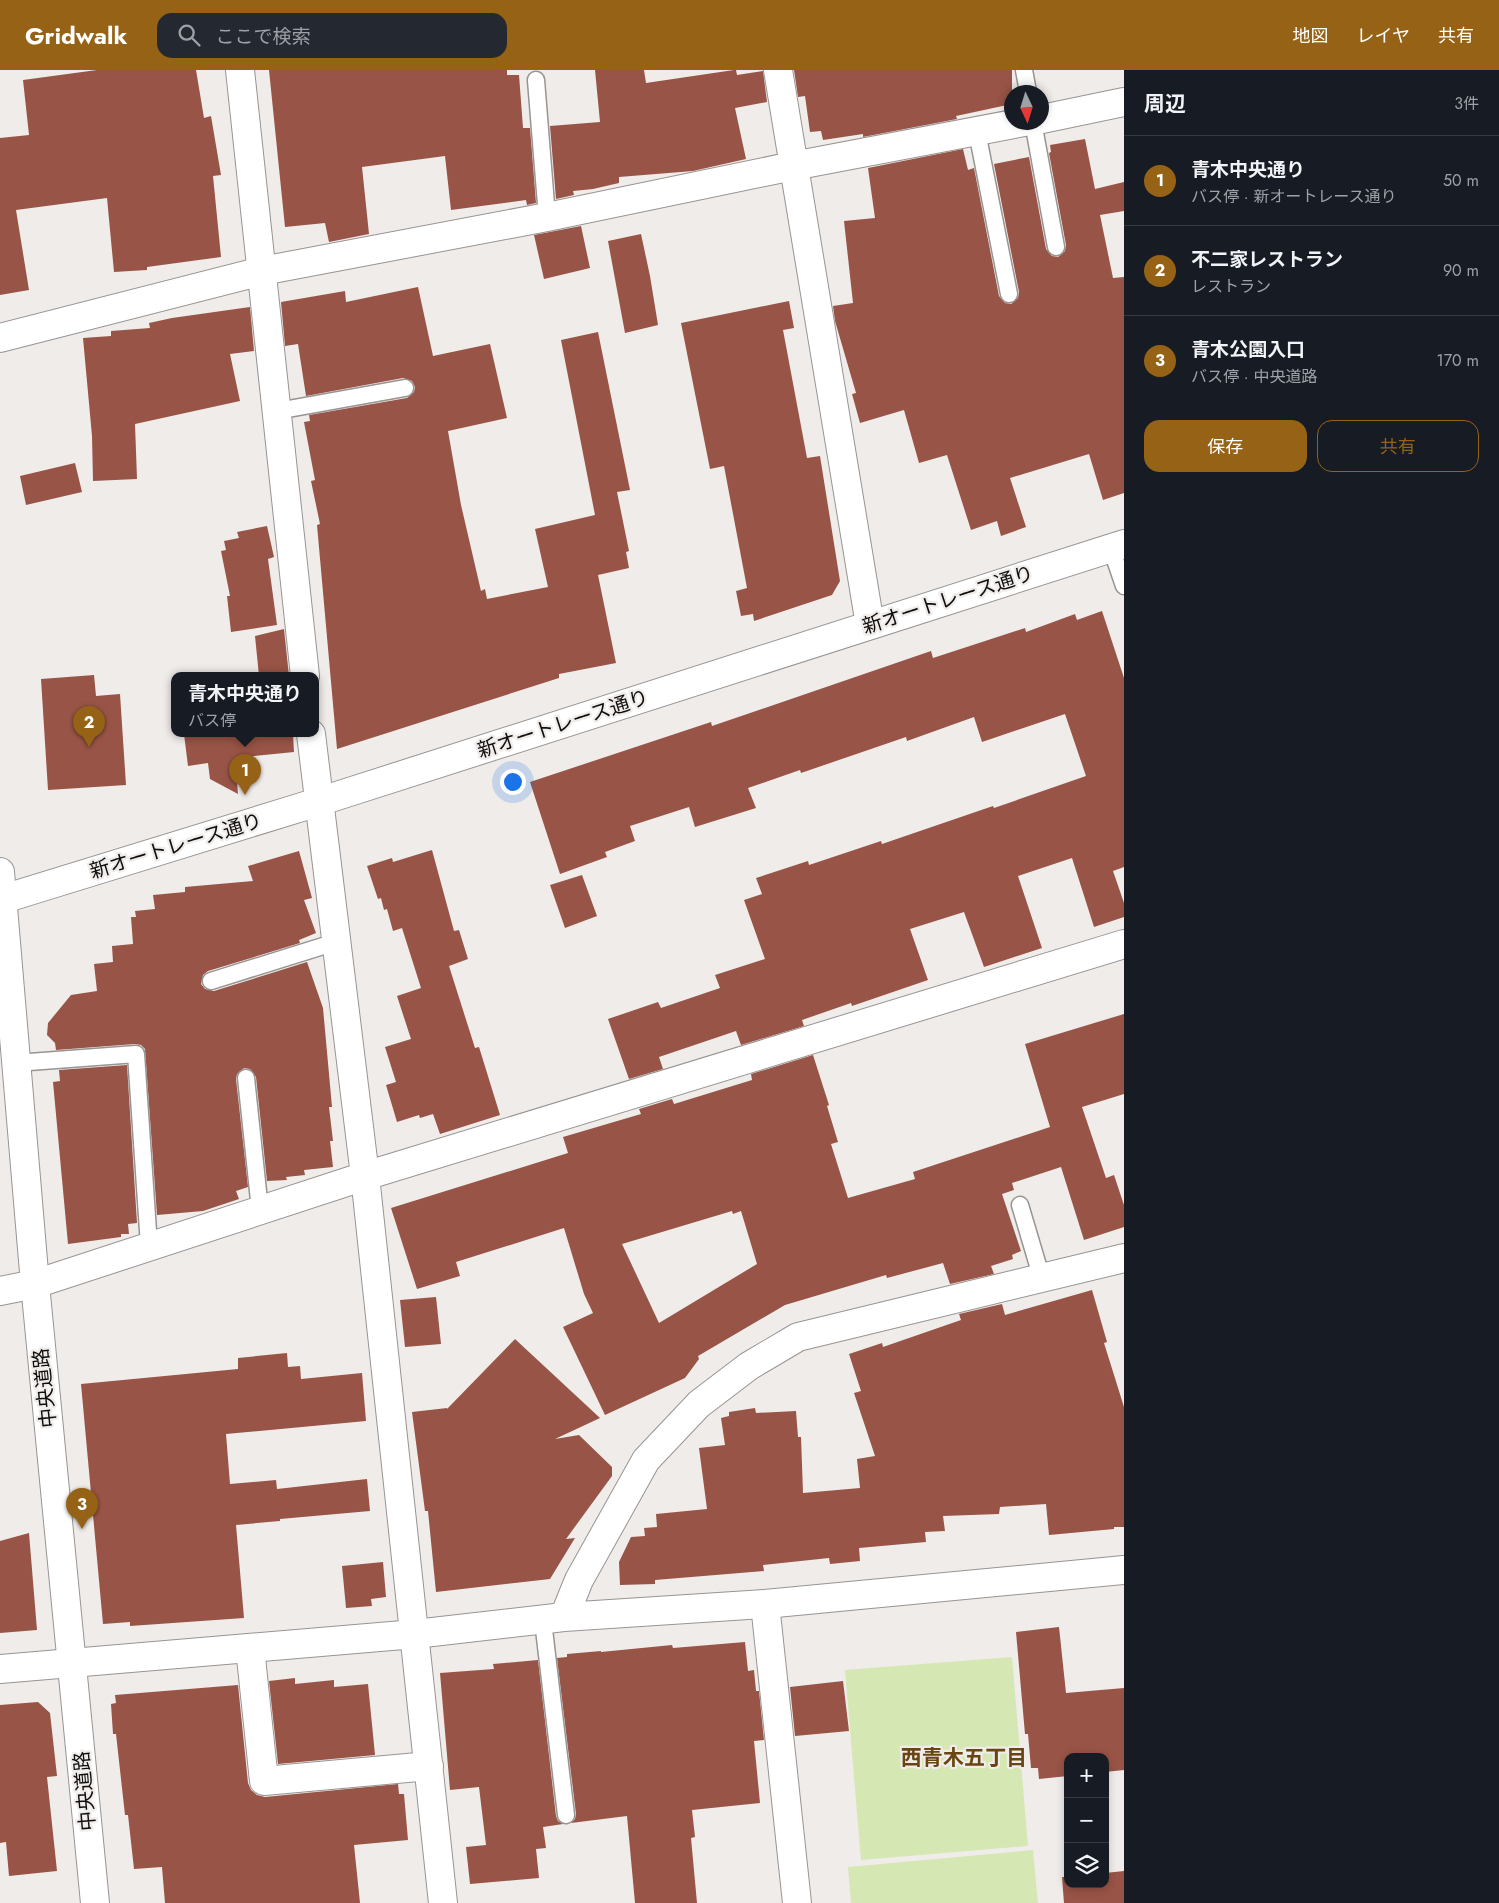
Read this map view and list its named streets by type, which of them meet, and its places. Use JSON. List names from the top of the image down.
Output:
{
  "streets": {
    "street": ["新オートレース通り", "中央道路"]
  },
  "crossings": [
    ["新オートレース通り", "中央道路"]
  ],
  "districts": ["西青木五丁目"],
  "north": "bottom",
  "page": {
    "header": "Gridwalk",
    "search": "ここで検索",
    "nav": ["地図", "レイヤ", "共有"],
    "heading": ["周辺", "3件"],
    "list": [
      {
        "mark": "1",
        "name": "青木中央通り",
        "note": "バス停 · 新オートレース通り",
        "value": "50 m"
      },
      {
        "mark": "2",
        "name": "不二家レストラン",
        "note": "レストラン",
        "value": "90 m"
      },
      {
        "mark": "3",
        "name": "青木公園入口",
        "note": "バス停 · 中央道路",
        "value": "170 m"
      }
    ],
    "buttons": ["保存", "共有"],
    "popup": ["青木中央通り", "バス停"],
    "pins": ["2", "1", "3"],
    "map_buttons": ["+", "−"]
  }
}
